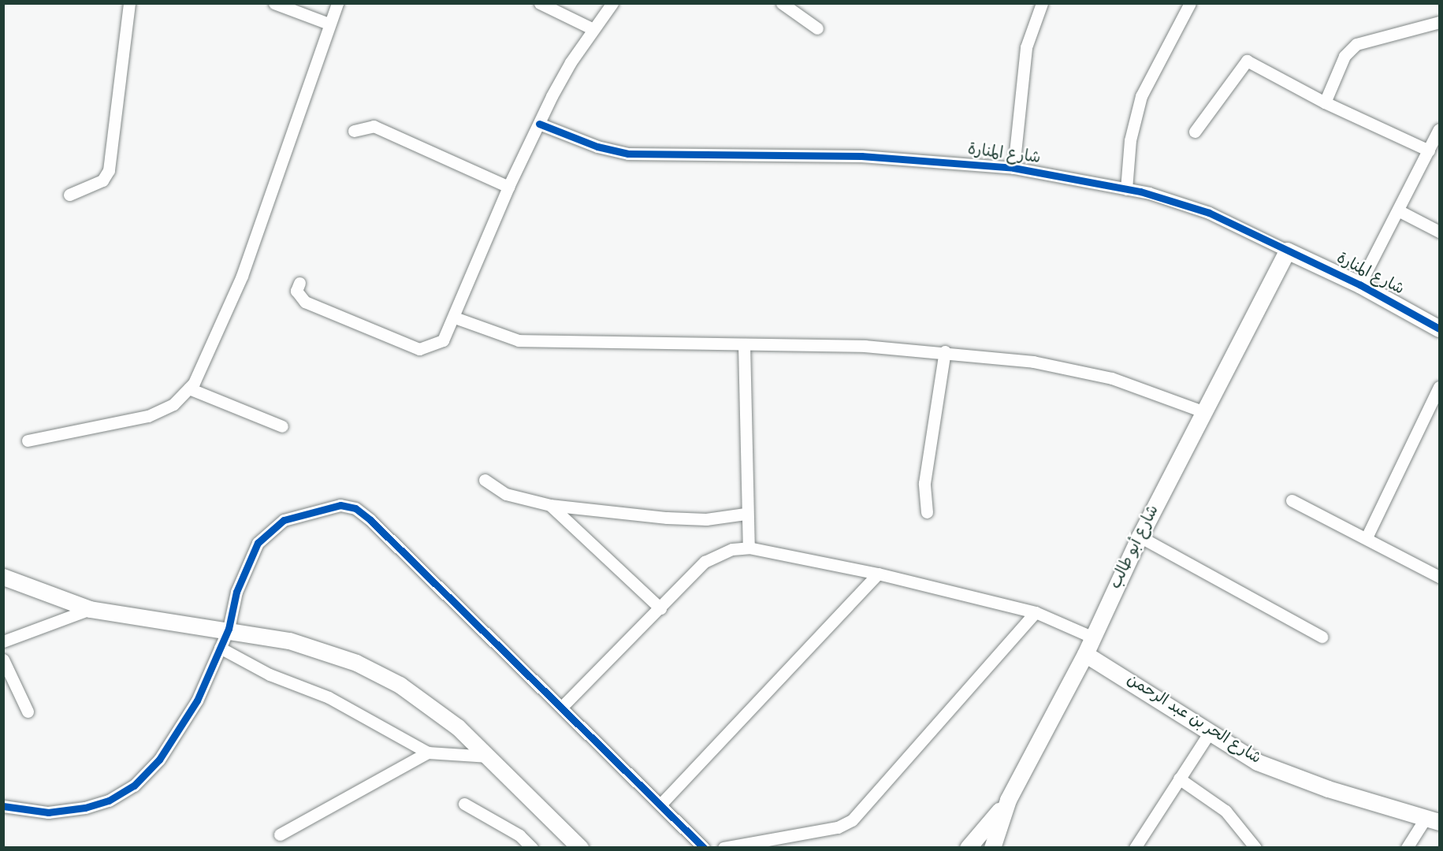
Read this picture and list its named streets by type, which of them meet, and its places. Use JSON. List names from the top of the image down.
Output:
{
  "streets": {
    "street": ["شارع المنارة", "شارع أبو طالب", "شارع الحر بن عبد الرحمن"]
  },
  "crossings": [
    ["شارع المنارة", "شارع أبو طالب"],
    ["شارع أبو طالب", "شارع الحر بن عبد الرحمن"]
  ]
}
